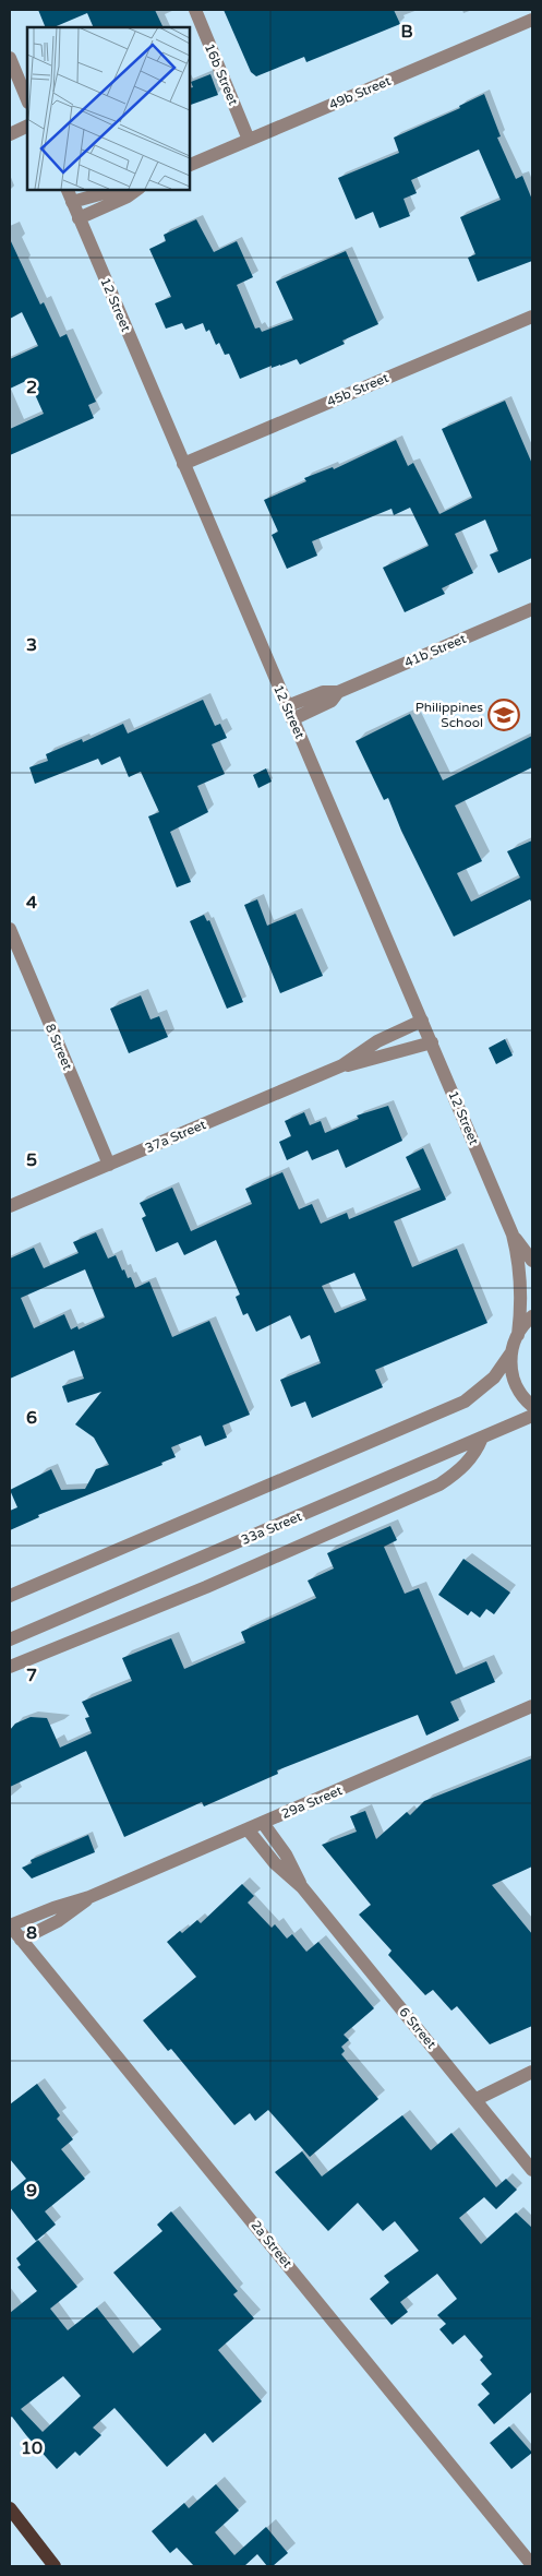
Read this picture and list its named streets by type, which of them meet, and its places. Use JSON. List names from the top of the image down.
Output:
{
  "streets": {
    "street": [
      "16b Street",
      "49b Street",
      "12 Street",
      "45b Street",
      "41b Street",
      "8 Street",
      "37a Street",
      "33a Street",
      "29a Street",
      "6 Street",
      "2a Street"
    ]
  },
  "crossings": [
    ["16b Street", "49b Street"],
    ["12 Street", "45b Street"],
    ["12 Street", "41b Street"],
    ["12 Street", "37a Street"],
    ["8 Street", "37a Street"],
    ["29a Street", "6 Street"],
    ["29a Street", "2a Street"]
  ],
  "places": {
    "school or university": ["Philippines School"]
  },
  "grid": {
    "columns": ["B"],
    "rows": [
      "2",
      "3",
      "4",
      "5",
      "6",
      "7",
      "8",
      "9",
      "10"
    ]
  }
}
